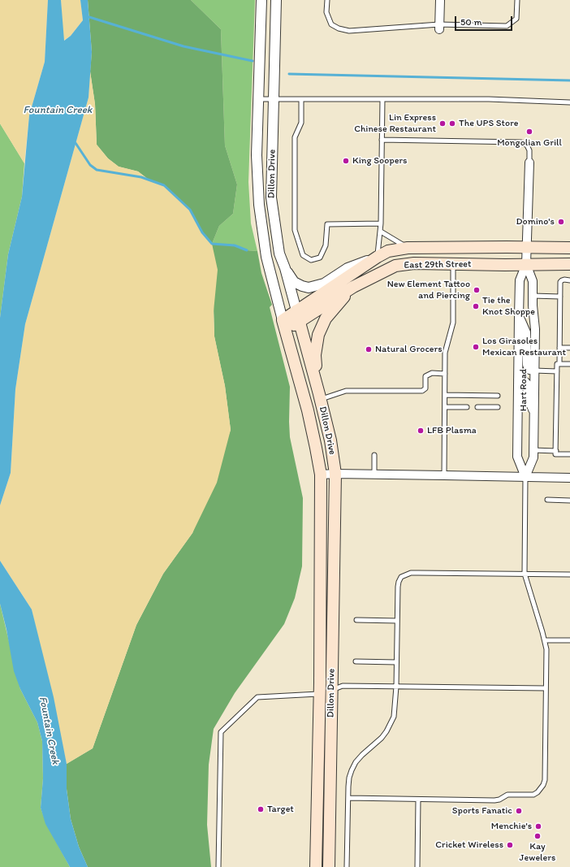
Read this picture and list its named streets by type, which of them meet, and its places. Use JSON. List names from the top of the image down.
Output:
{
  "streets": {
    "main road": ["Dillon Drive", "East 29th Street"],
    "street": ["Hart Road"]
  },
  "crossings": [
    ["Dillon Drive", "East 29th Street"],
    ["East 29th Street", "Hart Road"]
  ],
  "water": ["Fountain Creek"],
  "places": [
    "Lin Express Chinese Restaurant",
    "The UPS Store",
    "Mongolian Grill",
    "King Soopers",
    "Domino's",
    "New Element Tattoo and Piercing",
    "Tie the Knot Shoppe",
    "Los Girasoles Mexican Restaurant",
    "Natural Grocers",
    "LFB Plasma",
    "Target",
    "Sports Fanatic",
    "Menchie's",
    "Kay Jewelers",
    "Cricket Wireless"
  ],
  "scale_bar": "50 m"
}
